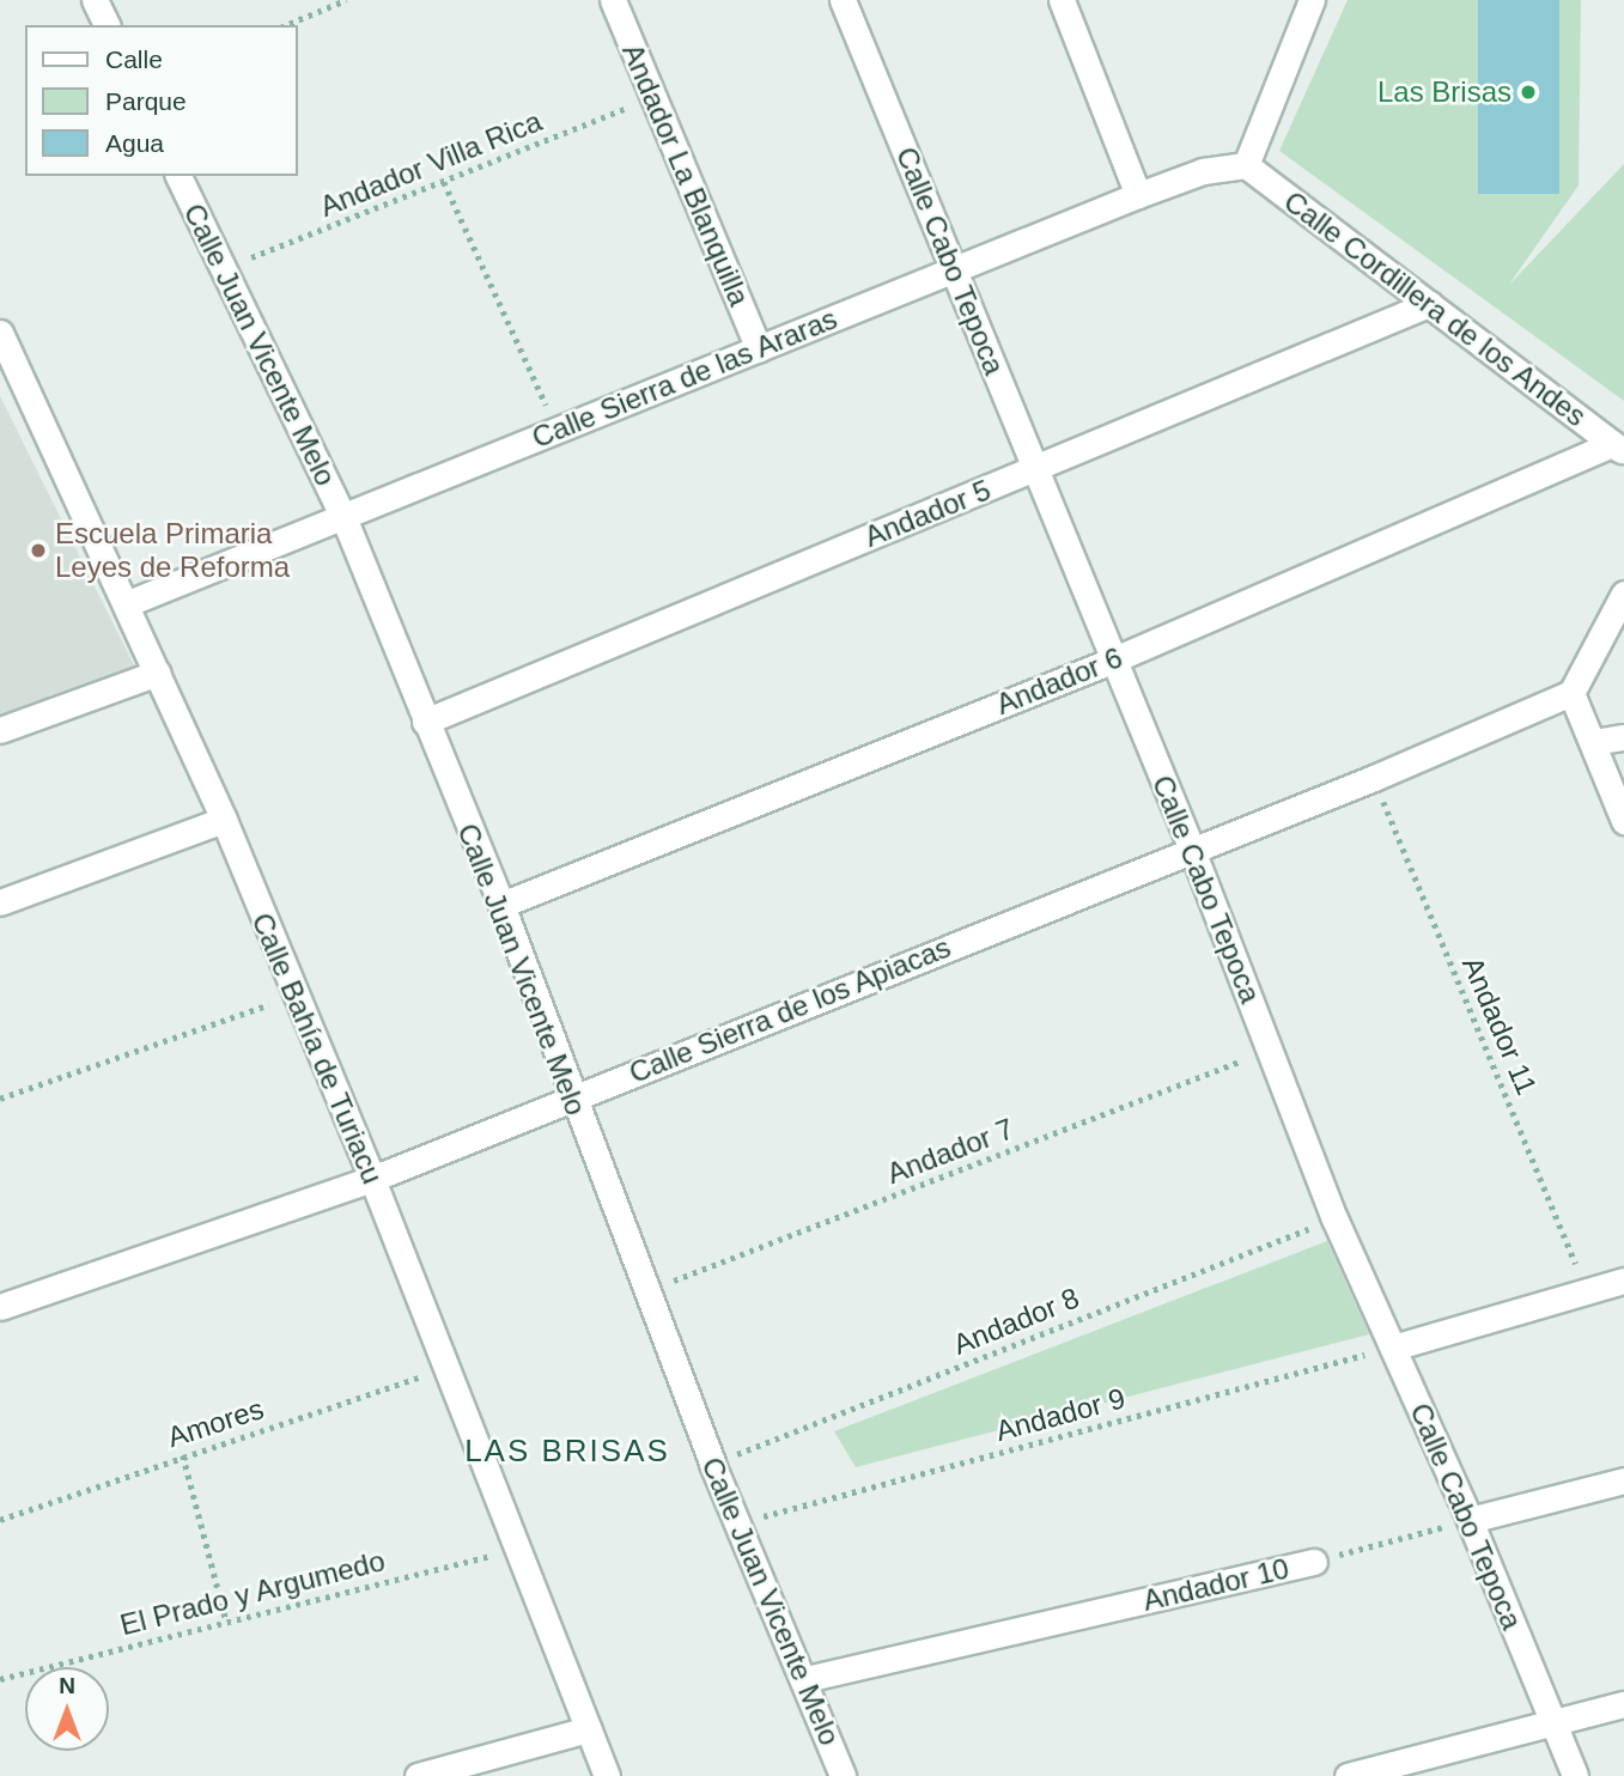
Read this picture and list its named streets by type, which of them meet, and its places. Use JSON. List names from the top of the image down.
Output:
{
  "streets": {
    "street": [
      "Andador La Blanquilla",
      "Calle Cabo Tepoca",
      "Calle Cordillera de los Andes",
      "Calle Juan Vicente Melo",
      "Calle Sierra de las Araras",
      "Andador 5",
      "Andador 6",
      "Calle Sierra de los Apiacas",
      "Calle Bahía de Turiacu",
      "Andador 10"
    ],
    "path": [
      "Andador Villa Rica",
      "Andador 11",
      "Andador 7",
      "Andador 8",
      "Andador 9",
      "Amores",
      "El Prado y Argumedo"
    ]
  },
  "crossings": [
    ["Andador Villa Rica", "Andador La Blanquilla"],
    ["Andador Villa Rica", "Calle Juan Vicente Melo"],
    ["Andador La Blanquilla", "Calle Sierra de las Araras"],
    ["Calle Cabo Tepoca", "Calle Sierra de las Araras"],
    ["Calle Cabo Tepoca", "Andador 5"],
    ["Calle Cabo Tepoca", "Andador 6"],
    ["Calle Cabo Tepoca", "Calle Sierra de los Apiacas"],
    ["Calle Cabo Tepoca", "Andador 7"],
    ["Calle Cabo Tepoca", "Andador 8"],
    ["Calle Cabo Tepoca", "Andador 9"],
    ["Calle Cabo Tepoca", "Andador 10"],
    ["Calle Cordillera de los Andes", "Calle Sierra de las Araras"],
    ["Calle Cordillera de los Andes", "Andador 5"],
    ["Calle Cordillera de los Andes", "Andador 6"],
    ["Calle Juan Vicente Melo", "Calle Sierra de las Araras"],
    ["Calle Juan Vicente Melo", "Andador 5"],
    ["Calle Juan Vicente Melo", "Andador 6"],
    ["Calle Juan Vicente Melo", "Calle Sierra de los Apiacas"],
    ["Calle Juan Vicente Melo", "Andador 7"],
    ["Calle Juan Vicente Melo", "Andador 8"],
    ["Calle Juan Vicente Melo", "Andador 9"],
    ["Calle Juan Vicente Melo", "Andador 10"],
    ["Calle Sierra de las Araras", "Calle Bahía de Turiacu"],
    ["Calle Sierra de los Apiacas", "Andador 11"],
    ["Calle Sierra de los Apiacas", "Calle Bahía de Turiacu"],
    ["Calle Bahía de Turiacu", "Amores"],
    ["Calle Bahía de Turiacu", "El Prado y Argumedo"]
  ],
  "districts": ["LAS BRISAS"],
  "places": ["Las Brisas", "Escuela Primaria Leyes de Reforma"],
  "legend": ["Calle", "Parque", "Agua"],
  "north": "top"
}
